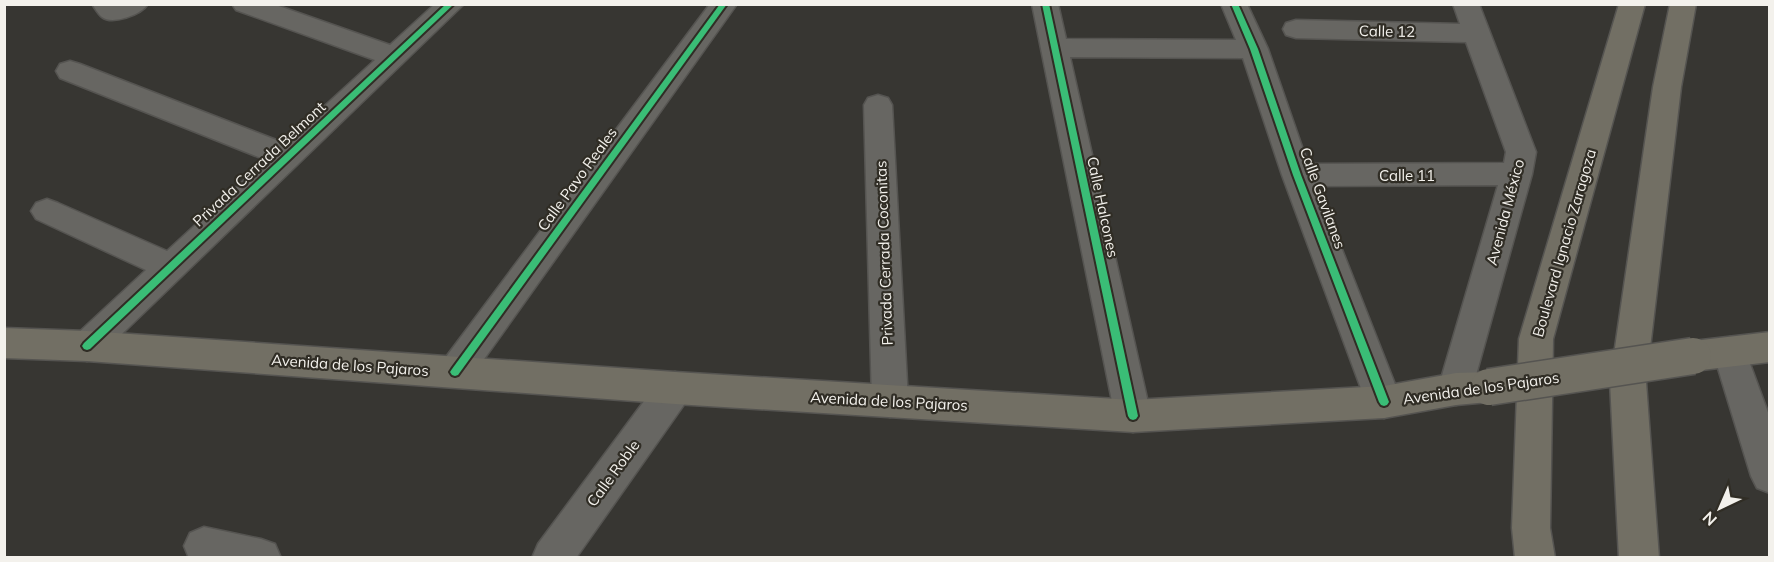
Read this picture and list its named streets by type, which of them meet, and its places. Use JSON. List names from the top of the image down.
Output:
{
  "streets": {
    "main road": ["Boulevard Ignacio Zaragoza", "Avenida de los Pajaros"],
    "street": [
      "Calle 12",
      "Privada Cerrada Belmont",
      "Calle 11",
      "Calle Pavo Reales",
      "Calle Gavilanes",
      "Calle Halcones",
      "Avenida México",
      "Privada Cerrada Coconitas",
      "Calle Roble"
    ]
  },
  "crossings": [
    ["Calle 12", "Avenida México"],
    ["Privada Cerrada Belmont", "Avenida de los Pajaros"],
    ["Calle 11", "Calle Gavilanes"],
    ["Calle 11", "Avenida México"],
    ["Calle Pavo Reales", "Avenida de los Pajaros"],
    ["Calle Gavilanes", "Avenida de los Pajaros"],
    ["Calle Halcones", "Avenida de los Pajaros"],
    ["Avenida México", "Avenida de los Pajaros"],
    ["Privada Cerrada Coconitas", "Avenida de los Pajaros"],
    ["Avenida de los Pajaros", "Calle Roble"]
  ],
  "north": "bottom left"
}
